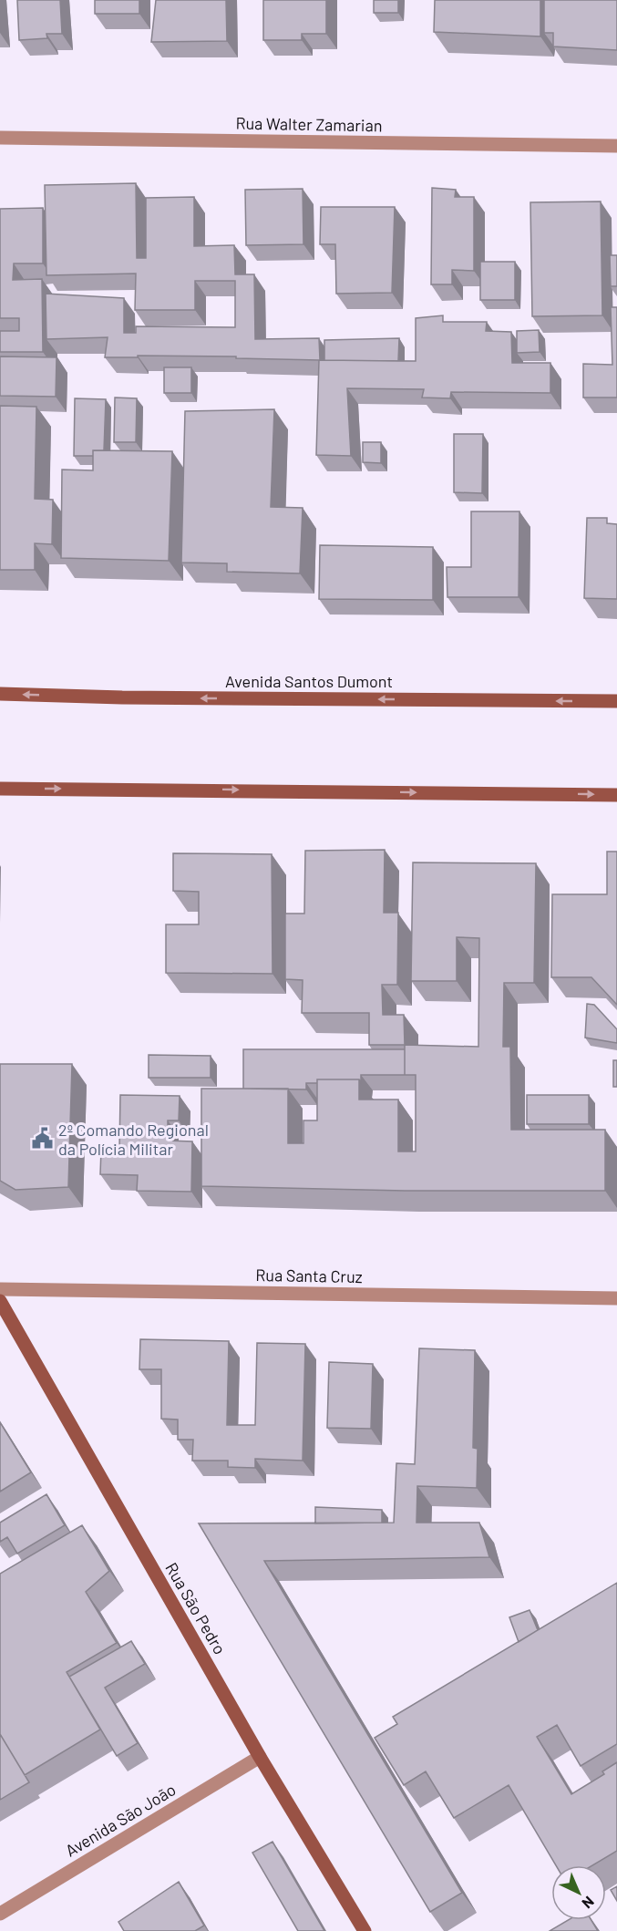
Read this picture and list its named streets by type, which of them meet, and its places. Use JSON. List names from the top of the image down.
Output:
{
  "streets": {
    "main road": ["Avenida Santos Dumont", "Rua São Pedro"],
    "street": ["Rua Walter Zamarian", "Rua Santa Cruz", "Avenida São João"]
  },
  "crossings": [
    ["Rua São Pedro", "Avenida São João"]
  ],
  "places": {
    "public building": ["2º Comando Regional da Polícia Militar"]
  },
  "north": "bottom right"
}
